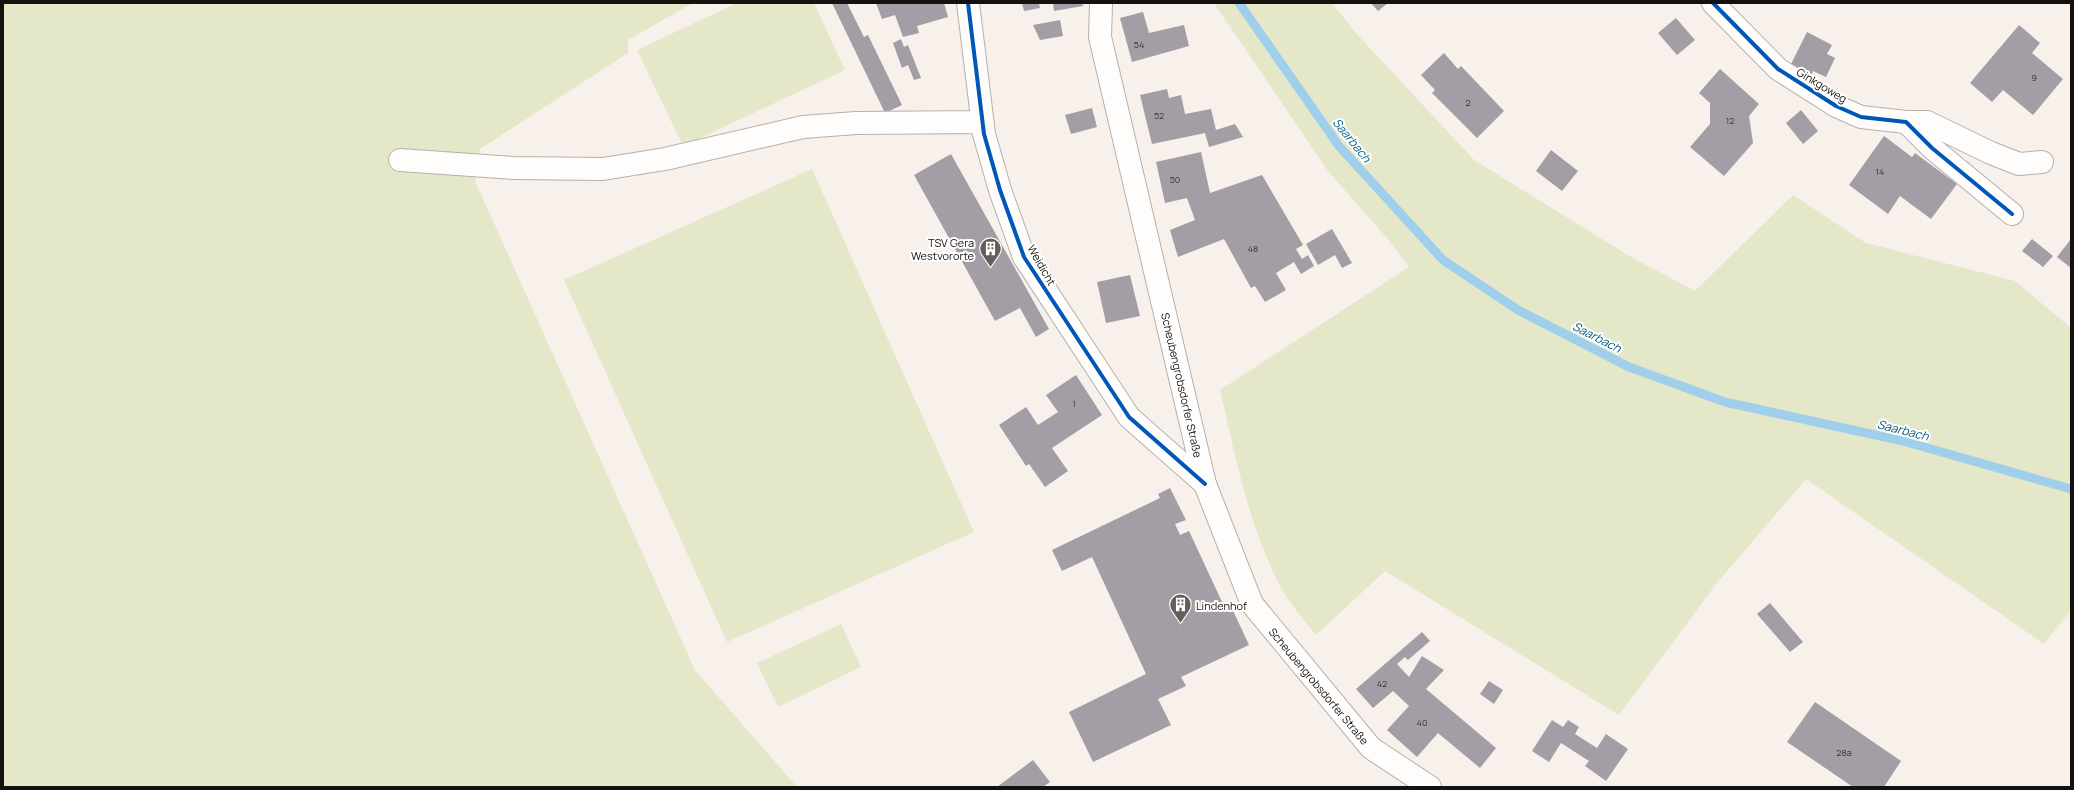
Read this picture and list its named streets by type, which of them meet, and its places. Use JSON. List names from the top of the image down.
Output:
{
  "streets": {
    "street": ["Ginkgoweg", "Weidicht", "Scheubengrobsdorfer Straße"]
  },
  "crossings": [
    ["Weidicht", "Scheubengrobsdorfer Straße"]
  ],
  "water": ["Saarbach"],
  "places": {
    "building": ["TSV Gera Westvororte", "Lindenhof"]
  },
  "house_numbers": [
    "54",
    "9",
    "2",
    "52",
    "12",
    "14",
    "50",
    "48",
    "1",
    "42",
    "40",
    "28a"
  ]
}
